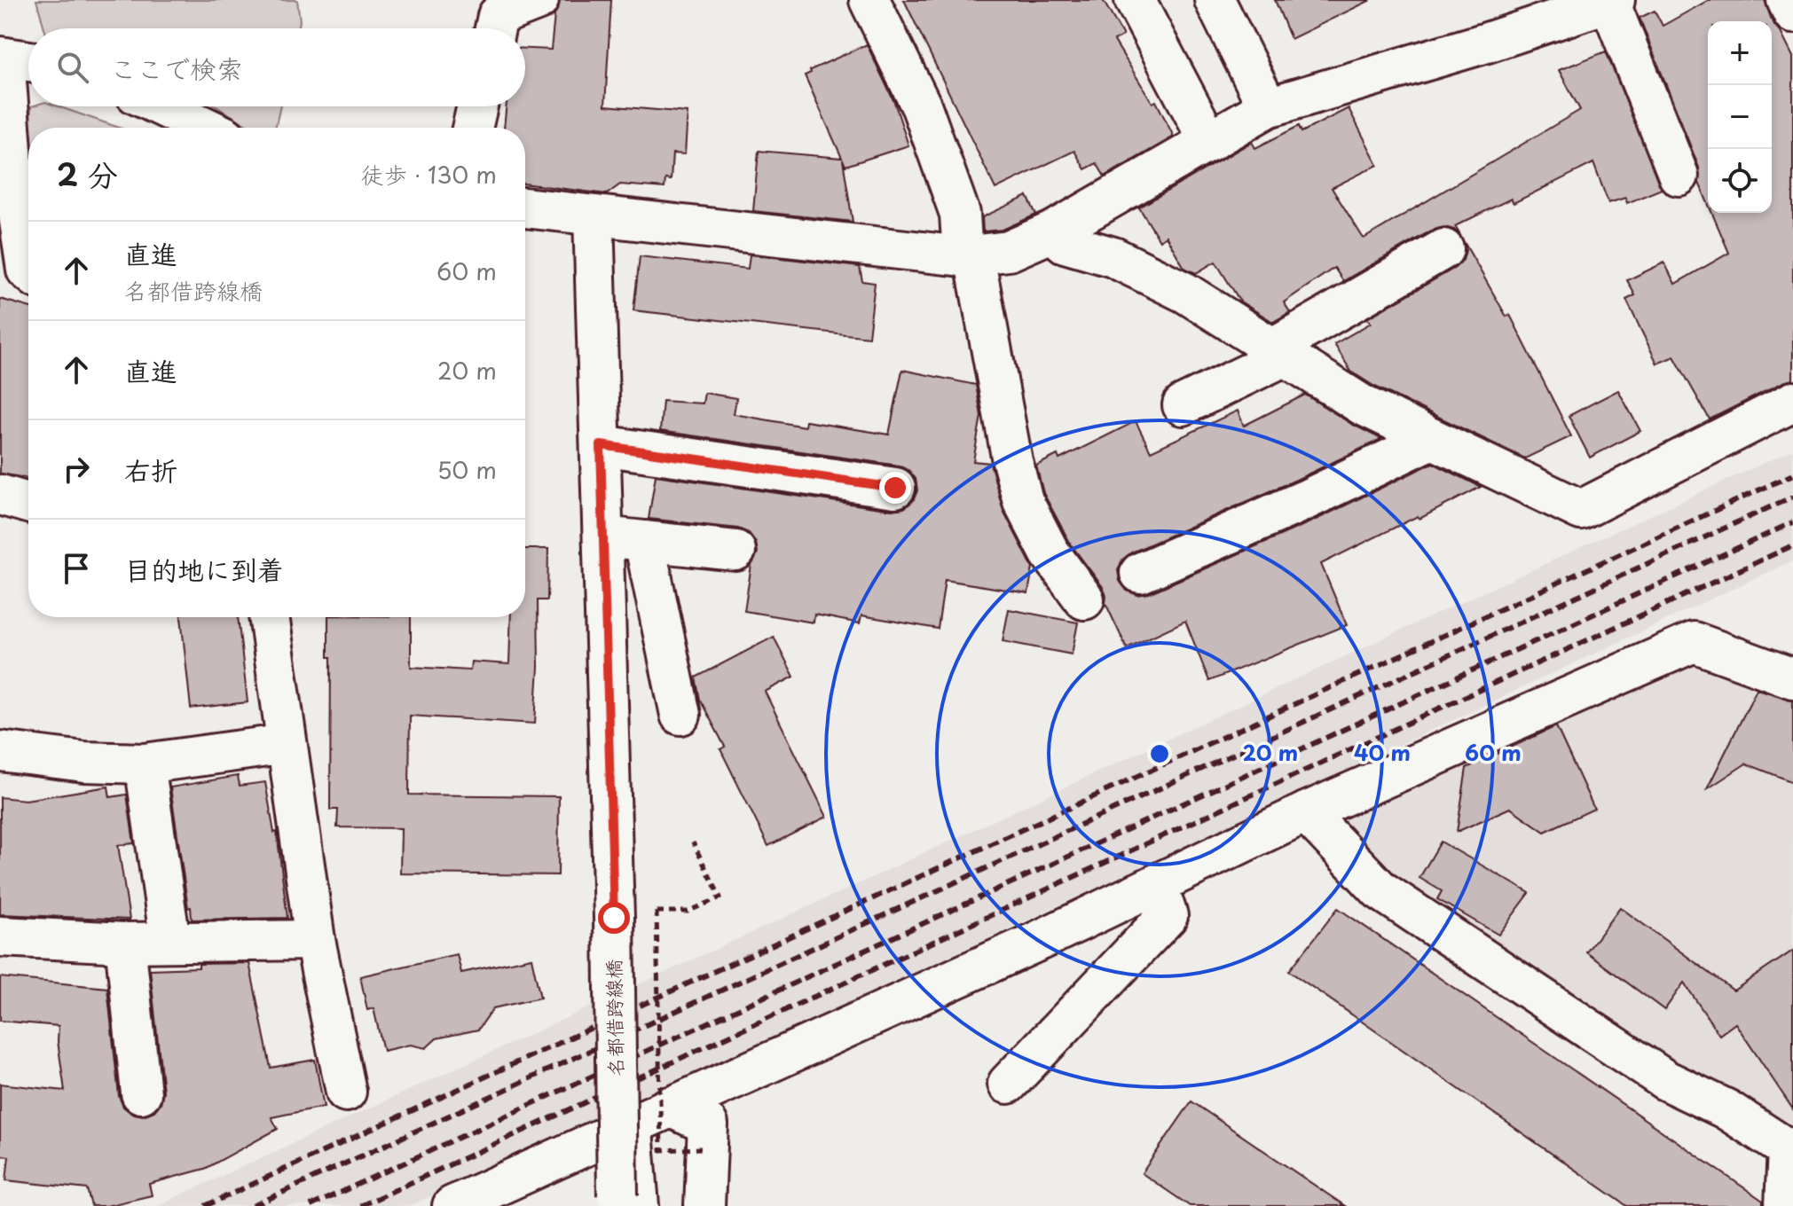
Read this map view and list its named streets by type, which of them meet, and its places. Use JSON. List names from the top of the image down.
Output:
{
  "streets": {
    "street": ["名都借跨線橋"]
  },
  "page": {
    "map_buttons": ["+", "−"],
    "search": "ここで検索",
    "heading": ["2 分", "徒歩 · 130 m"],
    "list": [
      ["直進", "名都借跨線橋", "60 m"],
      ["直進", "20 m"],
      ["右折", "50 m"],
      "目的地に到着"
    ]
  },
  "rings": ["20 m", "40 m", "60 m"]
}
